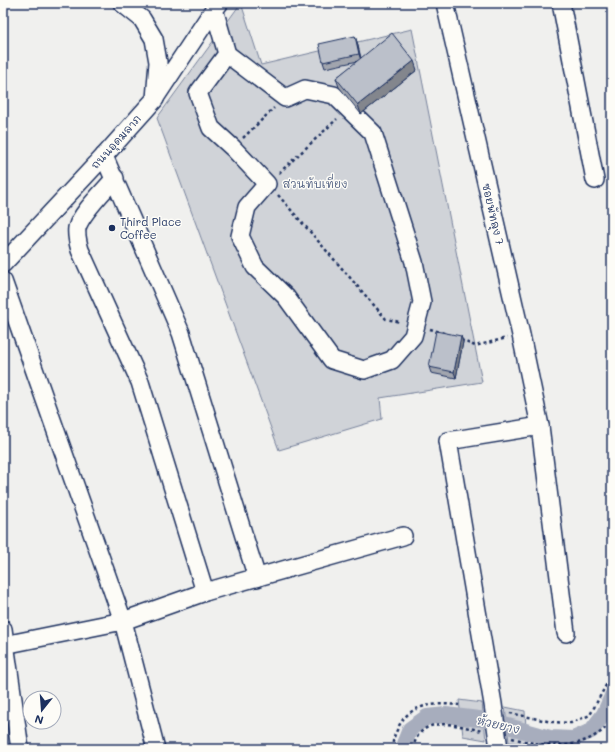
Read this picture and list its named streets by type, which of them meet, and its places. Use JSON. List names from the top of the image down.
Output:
{
  "streets": {
    "street": ["ถนนอุดมลาภ", "ซอยพัทลุง 7"]
  },
  "water": ["ห้วยยาง"],
  "parks": ["สวนทับเที่ยง"],
  "places": ["Third Place Coffee"],
  "north": "bottom"
}
